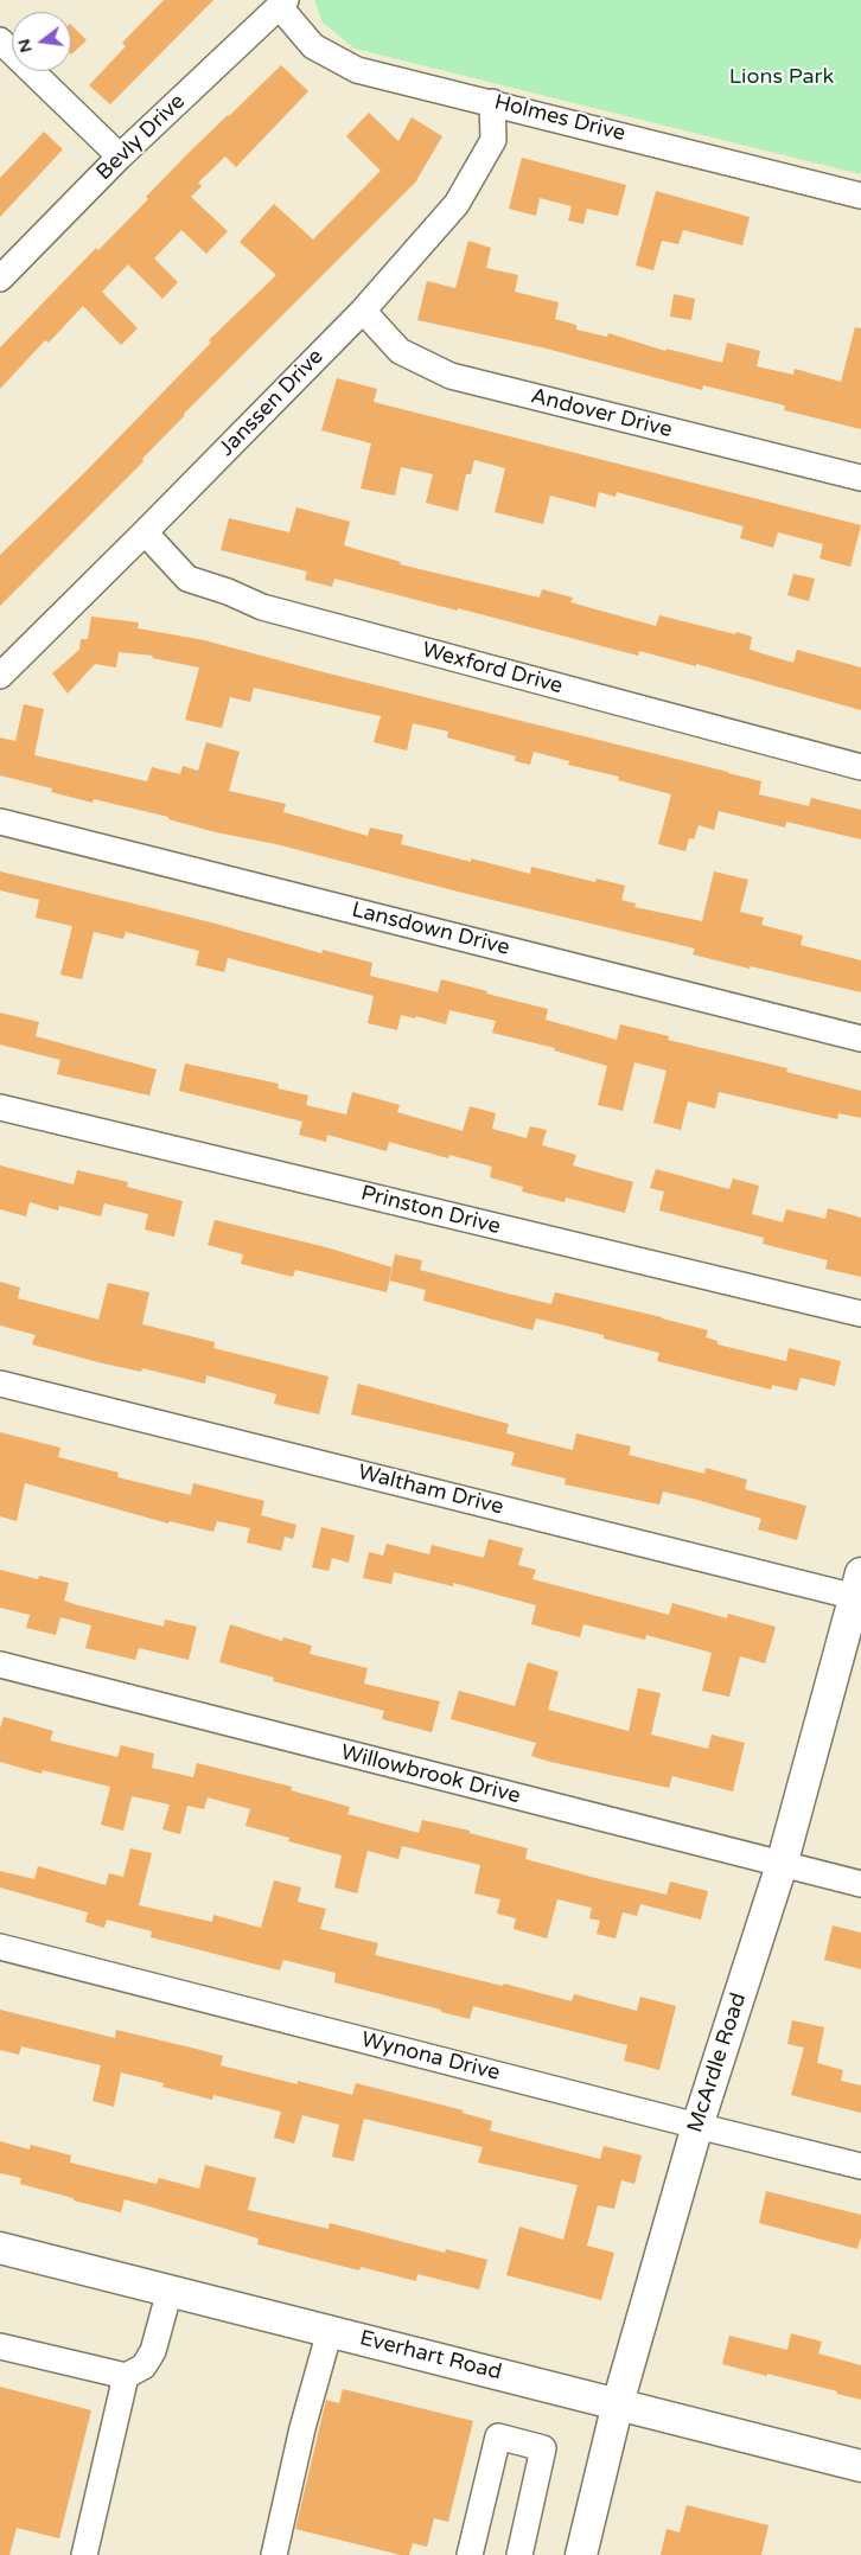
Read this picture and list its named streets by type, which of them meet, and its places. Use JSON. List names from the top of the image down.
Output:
{
  "streets": {
    "main road": ["McArdle Road", "Everhart Road"],
    "street": [
      "Holmes Drive",
      "Bevly Drive",
      "Janssen Drive",
      "Andover Drive",
      "Wexford Drive",
      "Lansdown Drive",
      "Prinston Drive",
      "Waltham Drive",
      "Willowbrook Drive",
      "Wynona Drive"
    ]
  },
  "crossings": [
    ["Holmes Drive", "Bevly Drive"],
    ["Holmes Drive", "Janssen Drive"],
    ["Janssen Drive", "Andover Drive"],
    ["Janssen Drive", "Wexford Drive"],
    ["Waltham Drive", "McArdle Road"],
    ["Willowbrook Drive", "McArdle Road"],
    ["Wynona Drive", "McArdle Road"],
    ["McArdle Road", "Everhart Road"]
  ],
  "parks": ["Lions Park"],
  "north": "left"
}
